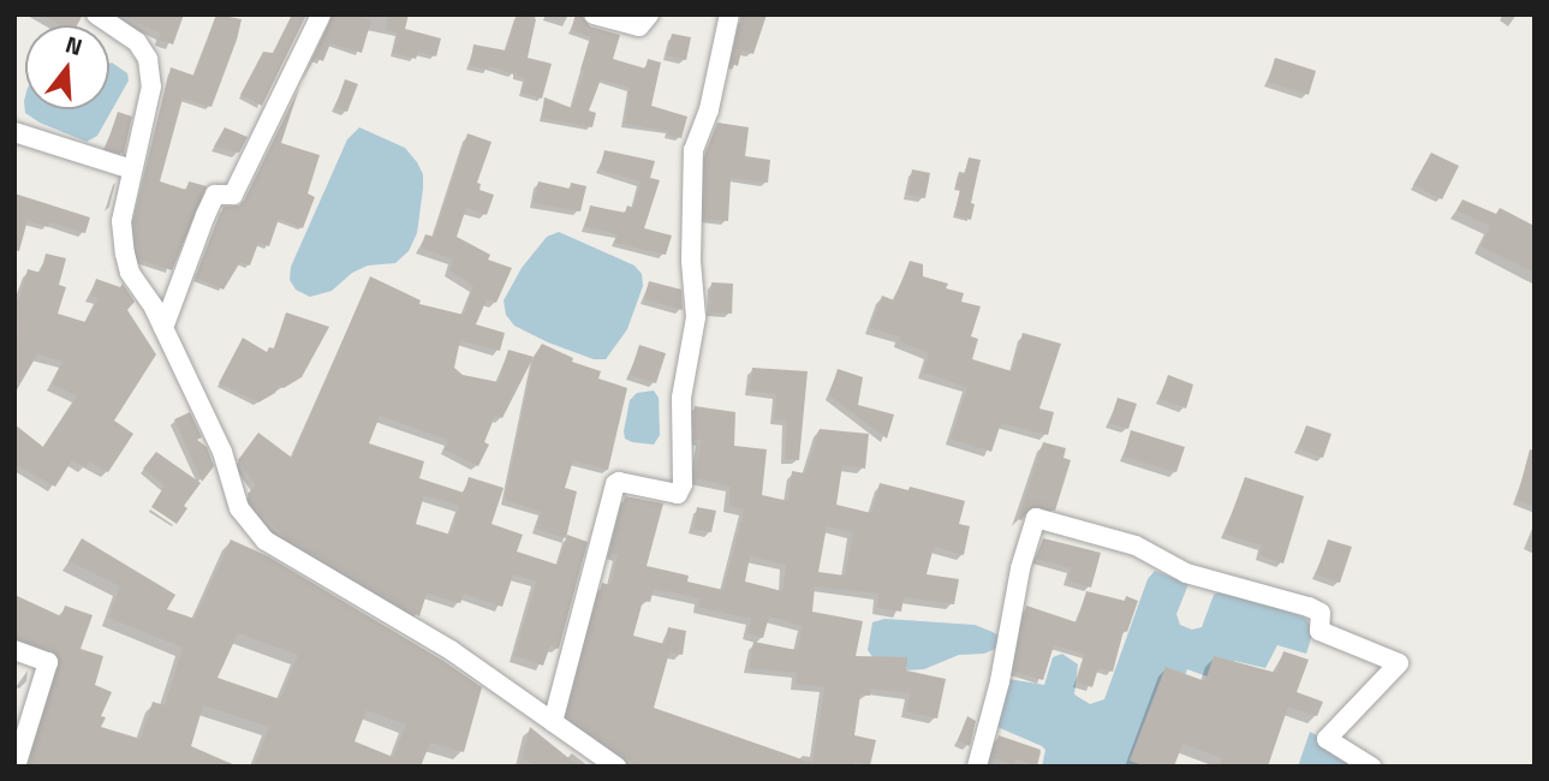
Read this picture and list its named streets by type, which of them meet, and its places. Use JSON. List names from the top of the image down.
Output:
{
  "north": "top"
}
